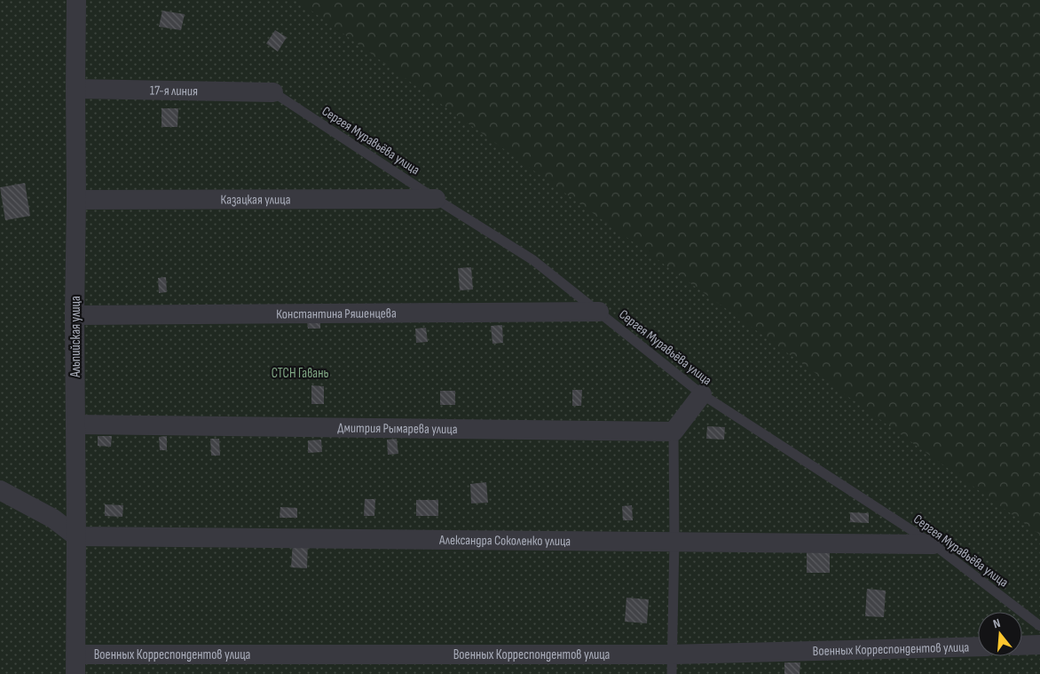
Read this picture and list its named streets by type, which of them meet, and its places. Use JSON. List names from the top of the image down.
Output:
{
  "streets": {
    "street": [
      "17-я линия",
      "Казацкая улица",
      "Константина Ряшенцева",
      "Альпийская улица",
      "Дмитрия Рымарева улица",
      "Александра Соколенко улица",
      "Военных Корреспондентов улица"
    ],
    "lane": ["Сергея Муравьёва улица"]
  },
  "crossings": [
    ["17-я линия", "Сергея Муравьёва улица"],
    ["17-я линия", "Альпийская улица"],
    ["Сергея Муравьёва улица", "Казацкая улица"],
    ["Сергея Муравьёва улица", "Константина Ряшенцева"],
    ["Сергея Муравьёва улица", "Александра Соколенко улица"],
    ["Казацкая улица", "Альпийская улица"],
    ["Константина Ряшенцева", "Альпийская улица"],
    ["Альпийская улица", "Дмитрия Рымарева улица"],
    ["Альпийская улица", "Александра Соколенко улица"],
    ["Альпийская улица", "Военных Корреспондентов улица"]
  ],
  "parks": ["СТСН Гавань"],
  "north": "top"
}
